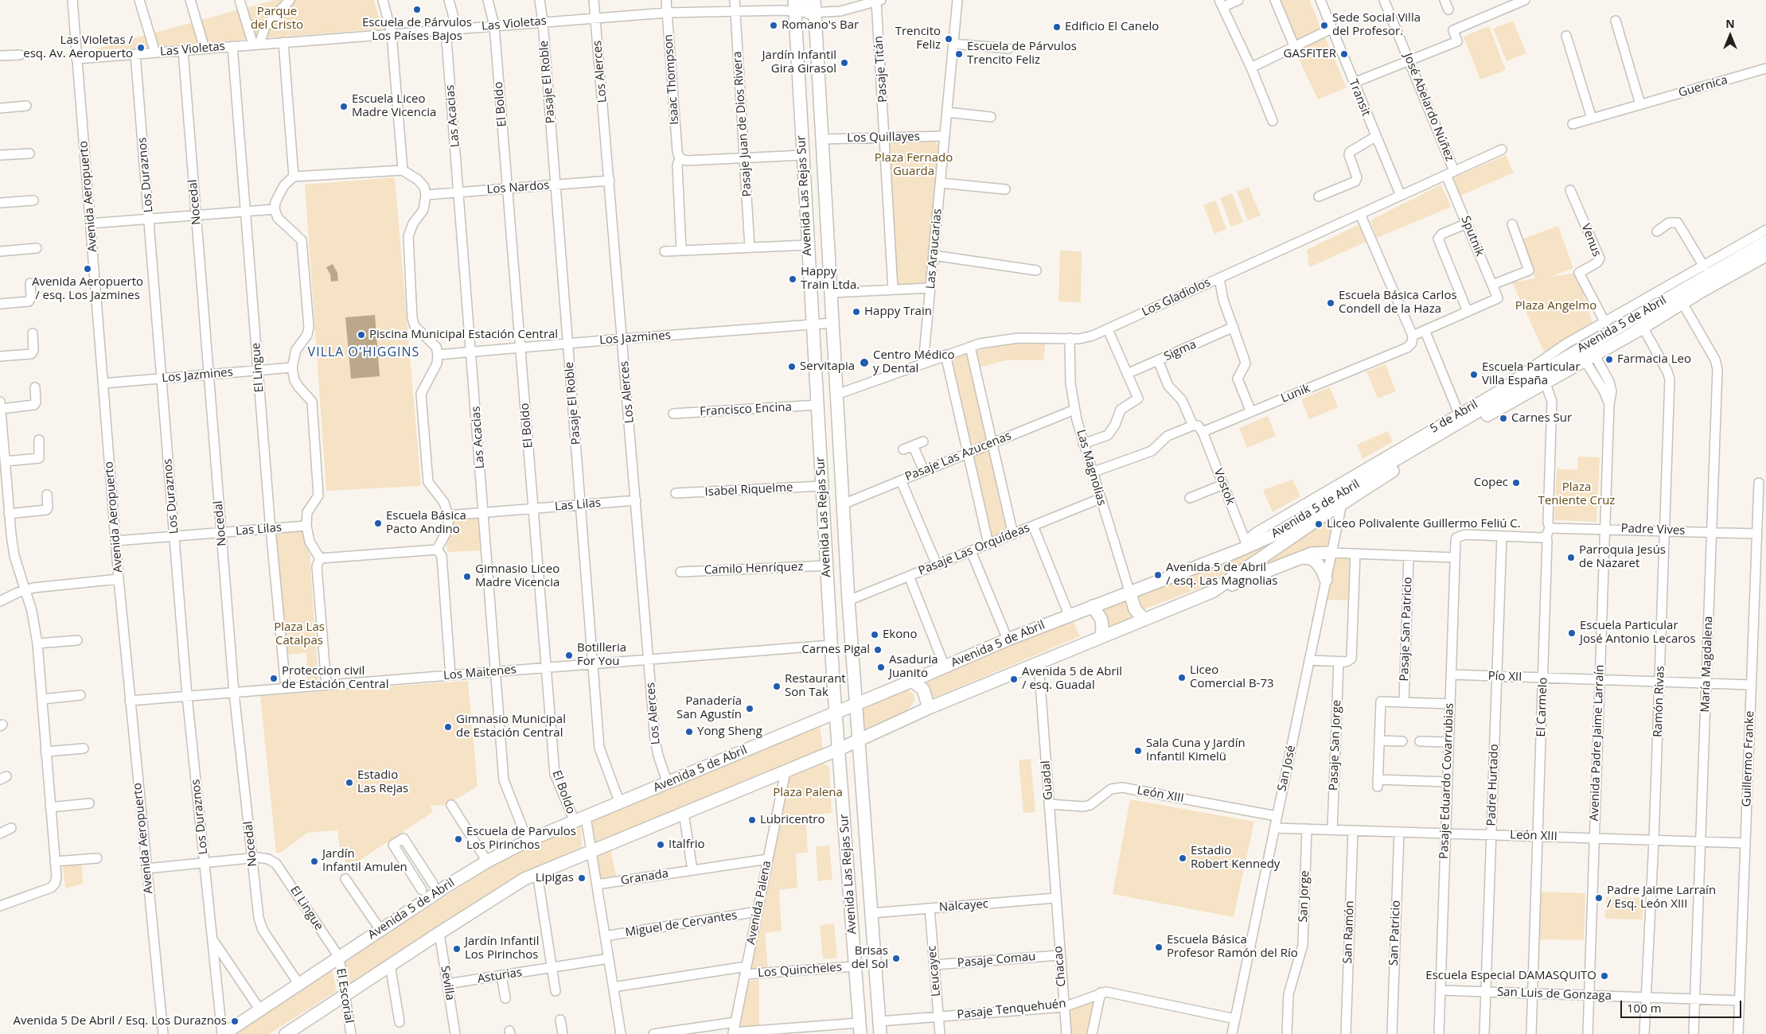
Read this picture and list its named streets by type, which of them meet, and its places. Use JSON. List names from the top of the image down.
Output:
{
  "streets": {
    "main road": ["Avenida Las Rejas Sur", "Avenida 5 de Abril"],
    "street": [
      "Las Violetas",
      "Pasaje Titán",
      "Los Alerces",
      "Isaac Thompson",
      "Pasaje El Roble",
      "Guernica",
      "Transit",
      "El Boldo",
      "José Abelardo Núñez",
      "Las Acacias",
      "Pasaje Juan de Dios Rivera",
      "Los Quillayes",
      "Los Duraznos",
      "Los Nardos",
      "Avenida Aeropuerto",
      "Nocedal",
      "Sputnik",
      "Venus",
      "Las Araucarias",
      "Los Gladiolos",
      "Los Jazmines",
      "Sigma",
      "El Lingue",
      "Lunik",
      "Francisco Encina",
      "5 de Abril",
      "Pasaje Las Azucenas",
      "Las Magnolias",
      "Vostok",
      "Isabel Riquelme",
      "Las Lilas",
      "Padre Vives",
      "Pasaje Las Orquídeas",
      "Camilo Henríquez",
      "Pasaje San Patricio",
      "María Magdalena",
      "Los Maitenes",
      "Pío XII",
      "Ramón Rivas",
      "El Carmelo",
      "Avenida Padre Jaime Larraín",
      "Pasaje San Jorge",
      "Guillermo Franke",
      "San José",
      "Guadal",
      "Pasaje Eduardo Covarrubias",
      "Padre Hurtado",
      "León XIII",
      "Granada",
      "San Jorge",
      "Avenida Palena",
      "Nalcayec",
      "Miguel de Cervantes",
      "San Ramón",
      "San Patricio",
      "Pasaje Comau",
      "Chacao",
      "Los Quincheles",
      "Leucayec",
      "Asturias",
      "Sevilla",
      "San Luis de Gonzaga",
      "El Escorial",
      "Pasaje Tenquehuén"
    ]
  },
  "crossings": [
    ["Las Violetas", "Pasaje Titán"],
    ["Las Violetas", "Los Alerces"],
    ["Las Violetas", "Isaac Thompson"],
    ["Las Violetas", "Pasaje El Roble"],
    ["Las Violetas", "El Boldo"],
    ["Las Violetas", "Las Acacias"],
    ["Las Violetas", "Pasaje Juan de Dios Rivera"],
    ["Las Violetas", "Los Duraznos"],
    ["Las Violetas", "Avenida Las Rejas Sur"],
    ["Las Violetas", "Avenida Aeropuerto"],
    ["Las Violetas", "Nocedal"],
    ["Las Violetas", "El Lingue"],
    ["Pasaje Titán", "Los Quillayes"],
    ["Los Alerces", "Los Nardos"],
    ["Los Alerces", "Avenida 5 de Abril"],
    ["Los Alerces", "Los Jazmines"],
    ["Los Alerces", "Las Lilas"],
    ["Los Alerces", "Los Maitenes"],
    ["Pasaje El Roble", "Los Nardos"],
    ["Pasaje El Roble", "Avenida 5 de Abril"],
    ["Pasaje El Roble", "Los Jazmines"],
    ["Pasaje El Roble", "Las Lilas"],
    ["Pasaje El Roble", "Los Maitenes"],
    ["Transit", "Los Gladiolos"],
    ["El Boldo", "Los Nardos"],
    ["El Boldo", "Avenida 5 de Abril"],
    ["El Boldo", "Los Jazmines"],
    ["El Boldo", "Las Lilas"],
    ["El Boldo", "Los Maitenes"],
    ["José Abelardo Núñez", "Sputnik"],
    ["José Abelardo Núñez", "Los Gladiolos"],
    ["Las Acacias", "Los Nardos"],
    ["Las Acacias", "Avenida 5 de Abril"],
    ["Las Acacias", "Los Jazmines"],
    ["Las Acacias", "Las Lilas"],
    ["Las Acacias", "Los Maitenes"],
    ["Los Quillayes", "Avenida Las Rejas Sur"],
    ["Los Quillayes", "Las Araucarias"],
    ["Los Duraznos", "Avenida 5 de Abril"],
    ["Los Duraznos", "Los Jazmines"],
    ["Los Duraznos", "Las Lilas"],
    ["Los Duraznos", "Los Maitenes"],
    ["Avenida Las Rejas Sur", "Los Gladiolos"],
    ["Avenida Las Rejas Sur", "Avenida 5 de Abril"],
    ["Avenida Las Rejas Sur", "Los Jazmines"],
    ["Avenida Las Rejas Sur", "Francisco Encina"],
    ["Avenida Las Rejas Sur", "Pasaje Las Azucenas"],
    ["Avenida Las Rejas Sur", "Isabel Riquelme"],
    ["Avenida Las Rejas Sur", "Pasaje Las Orquídeas"],
    ["Avenida Las Rejas Sur", "Camilo Henríquez"],
    ["Avenida Las Rejas Sur", "Los Maitenes"],
    ["Avenida Las Rejas Sur", "Nalcayec"],
    ["Avenida Las Rejas Sur", "Los Quincheles"],
    ["Avenida Las Rejas Sur", "Pasaje Tenquehuén"],
    ["Avenida Aeropuerto", "Los Jazmines"],
    ["Avenida Aeropuerto", "Las Lilas"],
    ["Avenida Aeropuerto", "Los Maitenes"],
    ["Nocedal", "Avenida 5 de Abril"],
    ["Nocedal", "Los Jazmines"],
    ["Nocedal", "El Lingue"],
    ["Nocedal", "Las Lilas"],
    ["Nocedal", "Los Maitenes"],
    ["Sputnik", "Los Gladiolos"],
    ["Sputnik", "Lunik"],
    ["Venus", "5 de Abril"],
    ["Las Araucarias", "Los Gladiolos"],
    ["Los Gladiolos", "Las Magnolias"],
    ["Avenida 5 de Abril", "El Lingue"],
    ["Avenida 5 de Abril", "5 de Abril"],
    ["Avenida 5 de Abril", "Las Magnolias"],
    ["Avenida 5 de Abril", "Vostok"],
    ["Avenida 5 de Abril", "María Magdalena"],
    ["Avenida 5 de Abril", "Ramón Rivas"],
    ["Avenida 5 de Abril", "El Carmelo"],
    ["Avenida 5 de Abril", "Avenida Padre Jaime Larraín"],
    ["Avenida 5 de Abril", "San José"],
    ["Avenida 5 de Abril", "Guadal"],
    ["Avenida 5 de Abril", "Avenida Palena"],
    ["Avenida 5 de Abril", "Sevilla"],
    ["Avenida 5 de Abril", "El Escorial"],
    ["Los Jazmines", "El Lingue"],
    ["El Lingue", "Las Lilas"],
    ["El Lingue", "Los Maitenes"],
    ["El Lingue", "El Escorial"],
    ["Lunik", "Vostok"],
    ["5 de Abril", "Vostok"],
    ["Pasaje Las Azucenas", "Las Magnolias"],
    ["Las Magnolias", "Pasaje Las Orquídeas"],
    ["Padre Vives", "María Magdalena"],
    ["Padre Vives", "Ramón Rivas"],
    ["Padre Vives", "El Carmelo"],
    ["Padre Vives", "Avenida Padre Jaime Larraín"],
    ["Padre Vives", "Guillermo Franke"],
    ["Padre Vives", "Pasaje Eduardo Covarrubias"],
    ["Padre Vives", "Padre Hurtado"],
    ["María Magdalena", "Pío XII"],
    ["María Magdalena", "León XIII"],
    ["María Magdalena", "San Luis de Gonzaga"],
    ["Pío XII", "Ramón Rivas"],
    ["Pío XII", "El Carmelo"],
    ["Pío XII", "Avenida Padre Jaime Larraín"],
    ["Pío XII", "Guillermo Franke"],
    ["Pío XII", "Pasaje Eduardo Covarrubias"],
    ["Pío XII", "Padre Hurtado"],
    ["Ramón Rivas", "León XIII"],
    ["Ramón Rivas", "San Luis de Gonzaga"],
    ["El Carmelo", "León XIII"],
    ["El Carmelo", "San Luis de Gonzaga"],
    ["Avenida Padre Jaime Larraín", "León XIII"],
    ["Avenida Padre Jaime Larraín", "San Luis de Gonzaga"],
    ["Pasaje San Jorge", "León XIII"],
    ["Guillermo Franke", "León XIII"],
    ["Guillermo Franke", "San Luis de Gonzaga"],
    ["San José", "León XIII"],
    ["San José", "Pasaje Tenquehuén"],
    ["Guadal", "León XIII"],
    ["Guadal", "Nalcayec"],
    ["Guadal", "Chacao"],
    ["Pasaje Eduardo Covarrubias", "León XIII"],
    ["Pasaje Eduardo Covarrubias", "San Luis de Gonzaga"],
    ["Padre Hurtado", "León XIII"],
    ["Padre Hurtado", "San Luis de Gonzaga"],
    ["León XIII", "San Jorge"],
    ["León XIII", "San Ramón"],
    ["León XIII", "San Patricio"],
    ["Granada", "Avenida Palena"],
    ["Avenida Palena", "Miguel de Cervantes"],
    ["Avenida Palena", "Los Quincheles"],
    ["Nalcayec", "Chacao"],
    ["Nalcayec", "Leucayec"],
    ["Pasaje Comau", "Chacao"],
    ["Pasaje Comau", "Leucayec"],
    ["Chacao", "Pasaje Tenquehuén"],
    ["Leucayec", "Pasaje Tenquehuén"],
    ["Asturias", "Sevilla"]
  ],
  "districts": ["VILLA O'HIGGINS"],
  "parks": [
    "Parque del Cristo",
    "Plaza Fernado Guarda",
    "Plaza Angelmo",
    "Plaza Teniente Cruz",
    "Plaza Las Catalpas",
    "Plaza Palena"
  ],
  "places": [
    "Escuela de Párvulos Los Países Bajos",
    "Romano's Bar",
    "Sede Social Villa del Profesor.",
    "Edificio El Canelo",
    "Trencito Feliz",
    "Las Violetas / esq. Av. Aeropuerto",
    "Escuela de Párvulos Trencito Feliz",
    "GASFITER",
    "Jardín Infantil Gira Girasol",
    "Escuela Liceo Madre Vicencia",
    "Avenida Aeropuerto / esq. Los Jazmines",
    "Happy Train Ltda.",
    "Escuela Básica Carlos Condell de la Haza",
    "Happy Train",
    "Piscina Municipal Estación Central",
    "Farmacia Leo",
    "Centro Médico y Dental",
    "Servitapia",
    "Escuela Particular Villa España",
    "Carnes Sur",
    "Copec",
    "Escuela Básica Pacto Andino",
    "Liceo Polivalente Guillermo Feliú C.",
    "Parroquia Jesús de Nazaret",
    "Avenida 5 de Abril / esq. Las Magnolias",
    "Gimnasio Liceo Madre Vicencia",
    "Escuela Particular José Antonio Lecaros",
    "Ekono",
    "Carnes Pigal",
    "Botilleria For You",
    "Asaduria Juanito",
    "Liceo Comercial B-73",
    "Proteccion civil de Estación Central",
    "Avenida 5 de Abril / esq. Guadal",
    "Restaurant Son Tak",
    "Panadería San Agustín",
    "Gimnasio Municipal de Estación Central",
    "Yong Sheng",
    "Sala Cuna y Jardín Infantil Kimelü",
    "Estadio Las Rejas",
    "Lubricentro",
    "Escuela de Parvulos Los Pirinchos",
    "Italfrio",
    "Estadio Robert Kennedy",
    "Jardín Infantil Amulen",
    "Lipigas",
    "Padre Jaime Larraín / Esq. León XIII",
    "Escuela Básica Profesor Ramón del Río",
    "Jardín Infantil Los Pirinchos",
    "Brisas del Sol",
    "Escuela Especial DAMASQUITO",
    "Avenida 5 De Abril / Esq. Los Duraznos"
  ],
  "scale_bar": "100 m",
  "north": "top"
}
